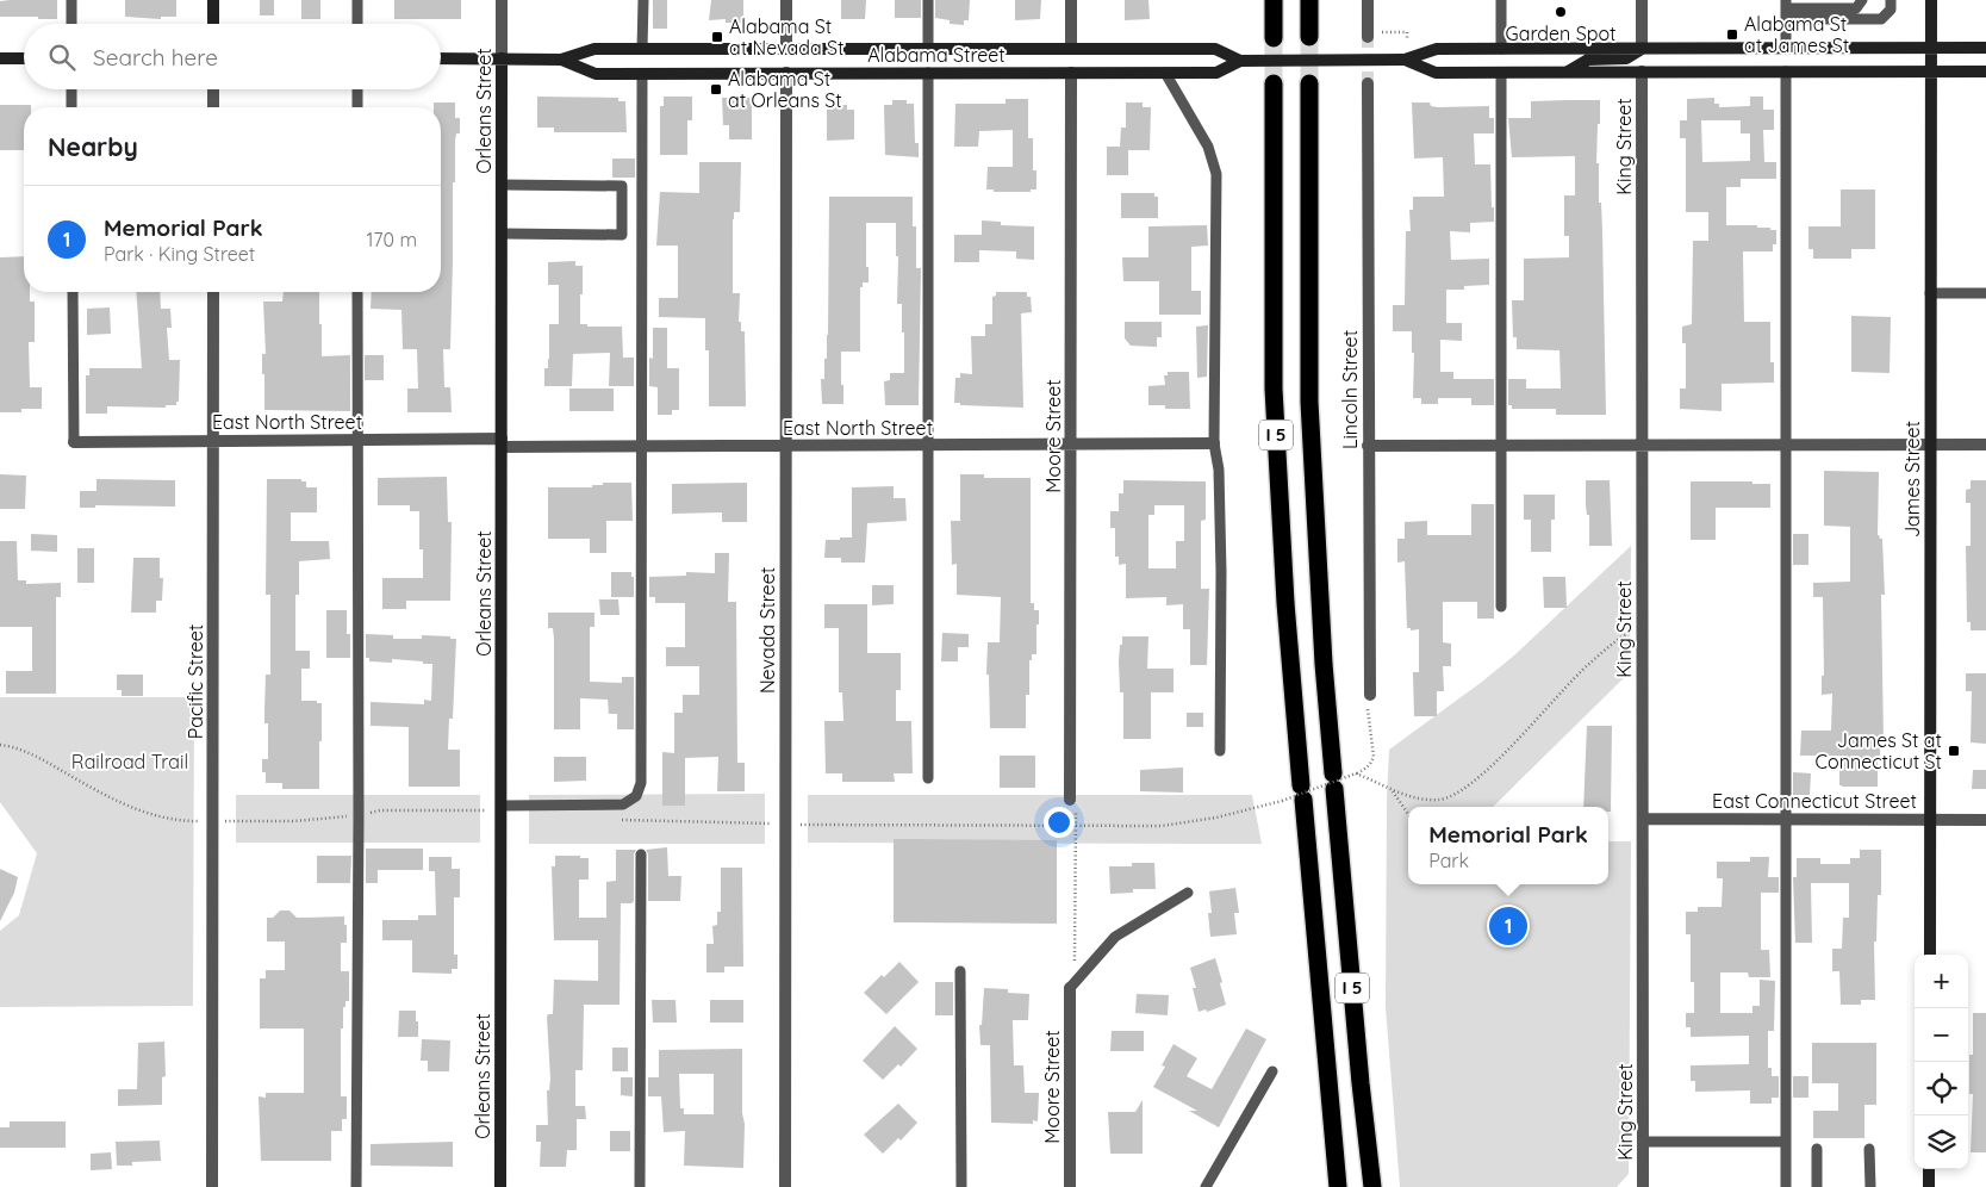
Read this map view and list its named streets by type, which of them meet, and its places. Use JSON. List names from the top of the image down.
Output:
{
  "streets": {
    "highway": ["I 5"],
    "main road": ["Alabama Street", "Orleans Street", "James Street"],
    "street": [
      "King Street",
      "Lincoln Street",
      "East North Street",
      "Moore Street",
      "Nevada Street",
      "Pacific Street",
      "East Connecticut Street"
    ]
  },
  "crossings": [
    ["Alabama Street", "Orleans Street"],
    ["Alabama Street", "King Street"],
    ["Alabama Street", "Moore Street"],
    ["Alabama Street", "James Street"],
    ["Alabama Street", "Nevada Street"],
    ["Orleans Street", "East North Street"],
    ["King Street", "East Connecticut Street"],
    ["East North Street", "Moore Street"],
    ["East North Street", "Nevada Street"],
    ["East North Street", "Pacific Street"],
    ["James Street", "East Connecticut Street"]
  ],
  "parks": ["Railroad Trail"],
  "places": {
    "other": ["Garden Spot"],
    "transit": [
      "Alabama St at James St",
      "Alabama St at Nevada St",
      "Alabama St at Orleans St",
      "James St at Connecticut St"
    ]
  },
  "page": {
    "search": "Search here",
    "heading": "Nearby",
    "list": [
      {
        "mark": "1",
        "name": "Memorial Park",
        "note": "Park · King Street",
        "value": "170 m"
      }
    ],
    "popup": ["Memorial Park", "Park"],
    "pins": "1",
    "map_buttons": ["+", "−"]
  }
}
